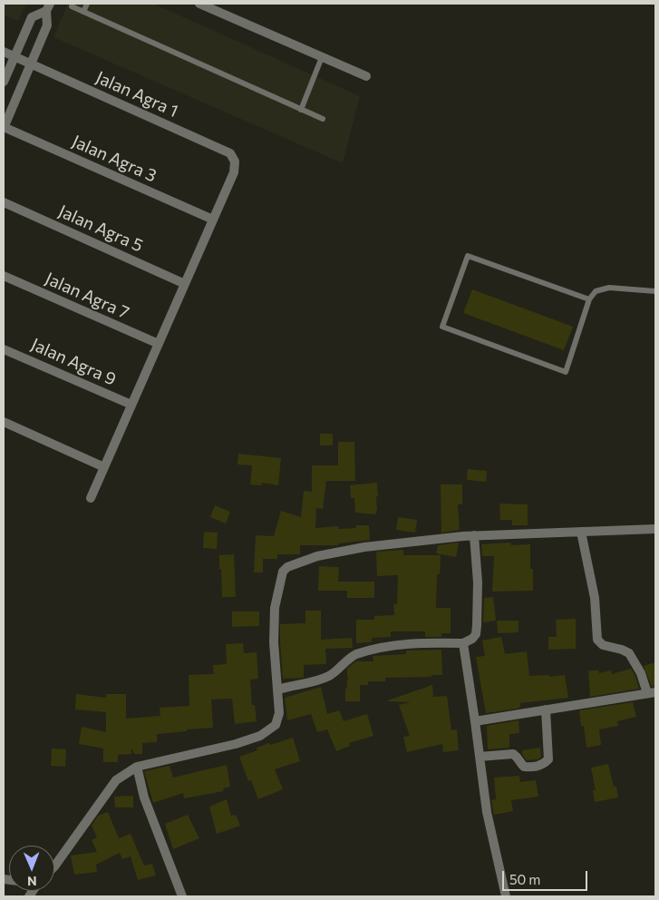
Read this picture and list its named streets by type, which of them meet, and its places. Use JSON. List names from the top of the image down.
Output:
{
  "streets": {
    "street": [
      "Jalan Agra 1",
      "Jalan Agra 3",
      "Jalan Agra 5",
      "Jalan Agra 7",
      "Jalan Agra 9"
    ]
  },
  "crossings": [
    ["Jalan Agra 1", "Jalan Agra 3"]
  ],
  "scale_bar": "50 m",
  "north": "bottom"
}
